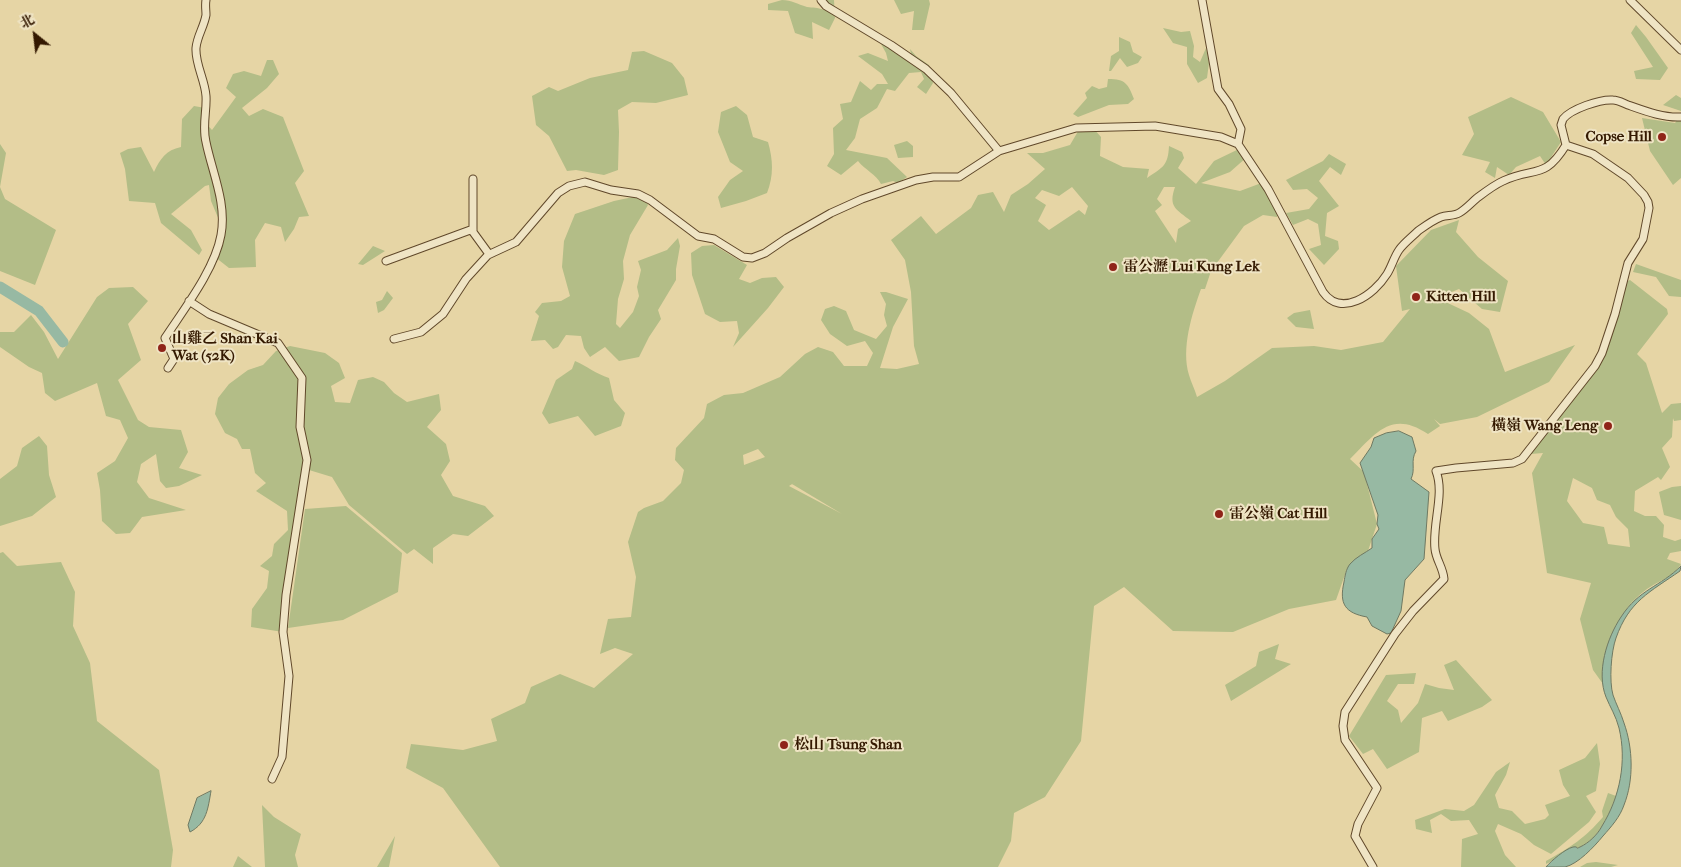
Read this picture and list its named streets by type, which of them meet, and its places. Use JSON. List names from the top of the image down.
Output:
{
  "places": [
    "Copse Hill",
    "雷公瀝 Lui Kung Lek",
    "Kitten Hill",
    "山雞乙 Shan Kai Wat (52K)",
    "橫嶺 Wang Leng",
    "雷公嶺 Cat Hill",
    "松山 Tsung Shan"
  ],
  "north": "top left"
}
